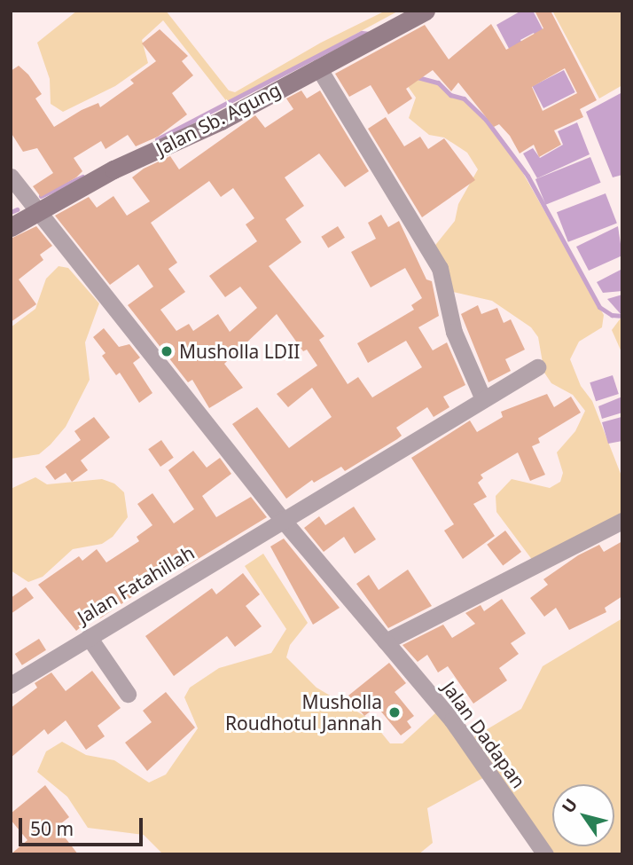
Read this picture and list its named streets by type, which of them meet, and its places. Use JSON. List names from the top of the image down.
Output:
{
  "streets": {
    "street": ["Jalan Sb. Agung", "Jalan Fatahillah", "Jalan Dadapan"]
  },
  "crossings": [
    ["Jalan Sb. Agung", "Jalan Dadapan"],
    ["Jalan Fatahillah", "Jalan Dadapan"]
  ],
  "places": ["Musholla LDII", "Musholla Roudhotul Jannah"],
  "scale_bar": "50 m",
  "north": "top left"
}
